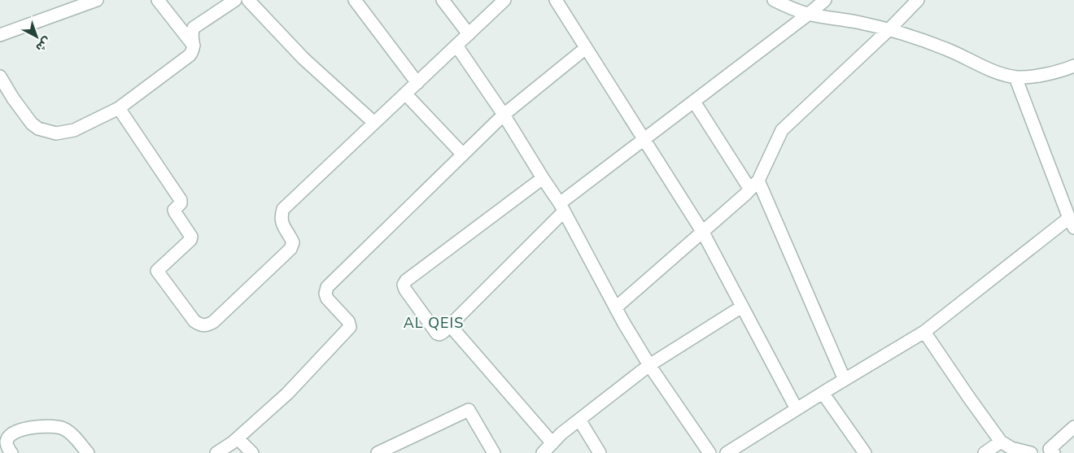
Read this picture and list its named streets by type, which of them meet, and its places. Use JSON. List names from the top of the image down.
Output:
{
  "districts": ["AL QEIS"],
  "north": "bottom right"
}
